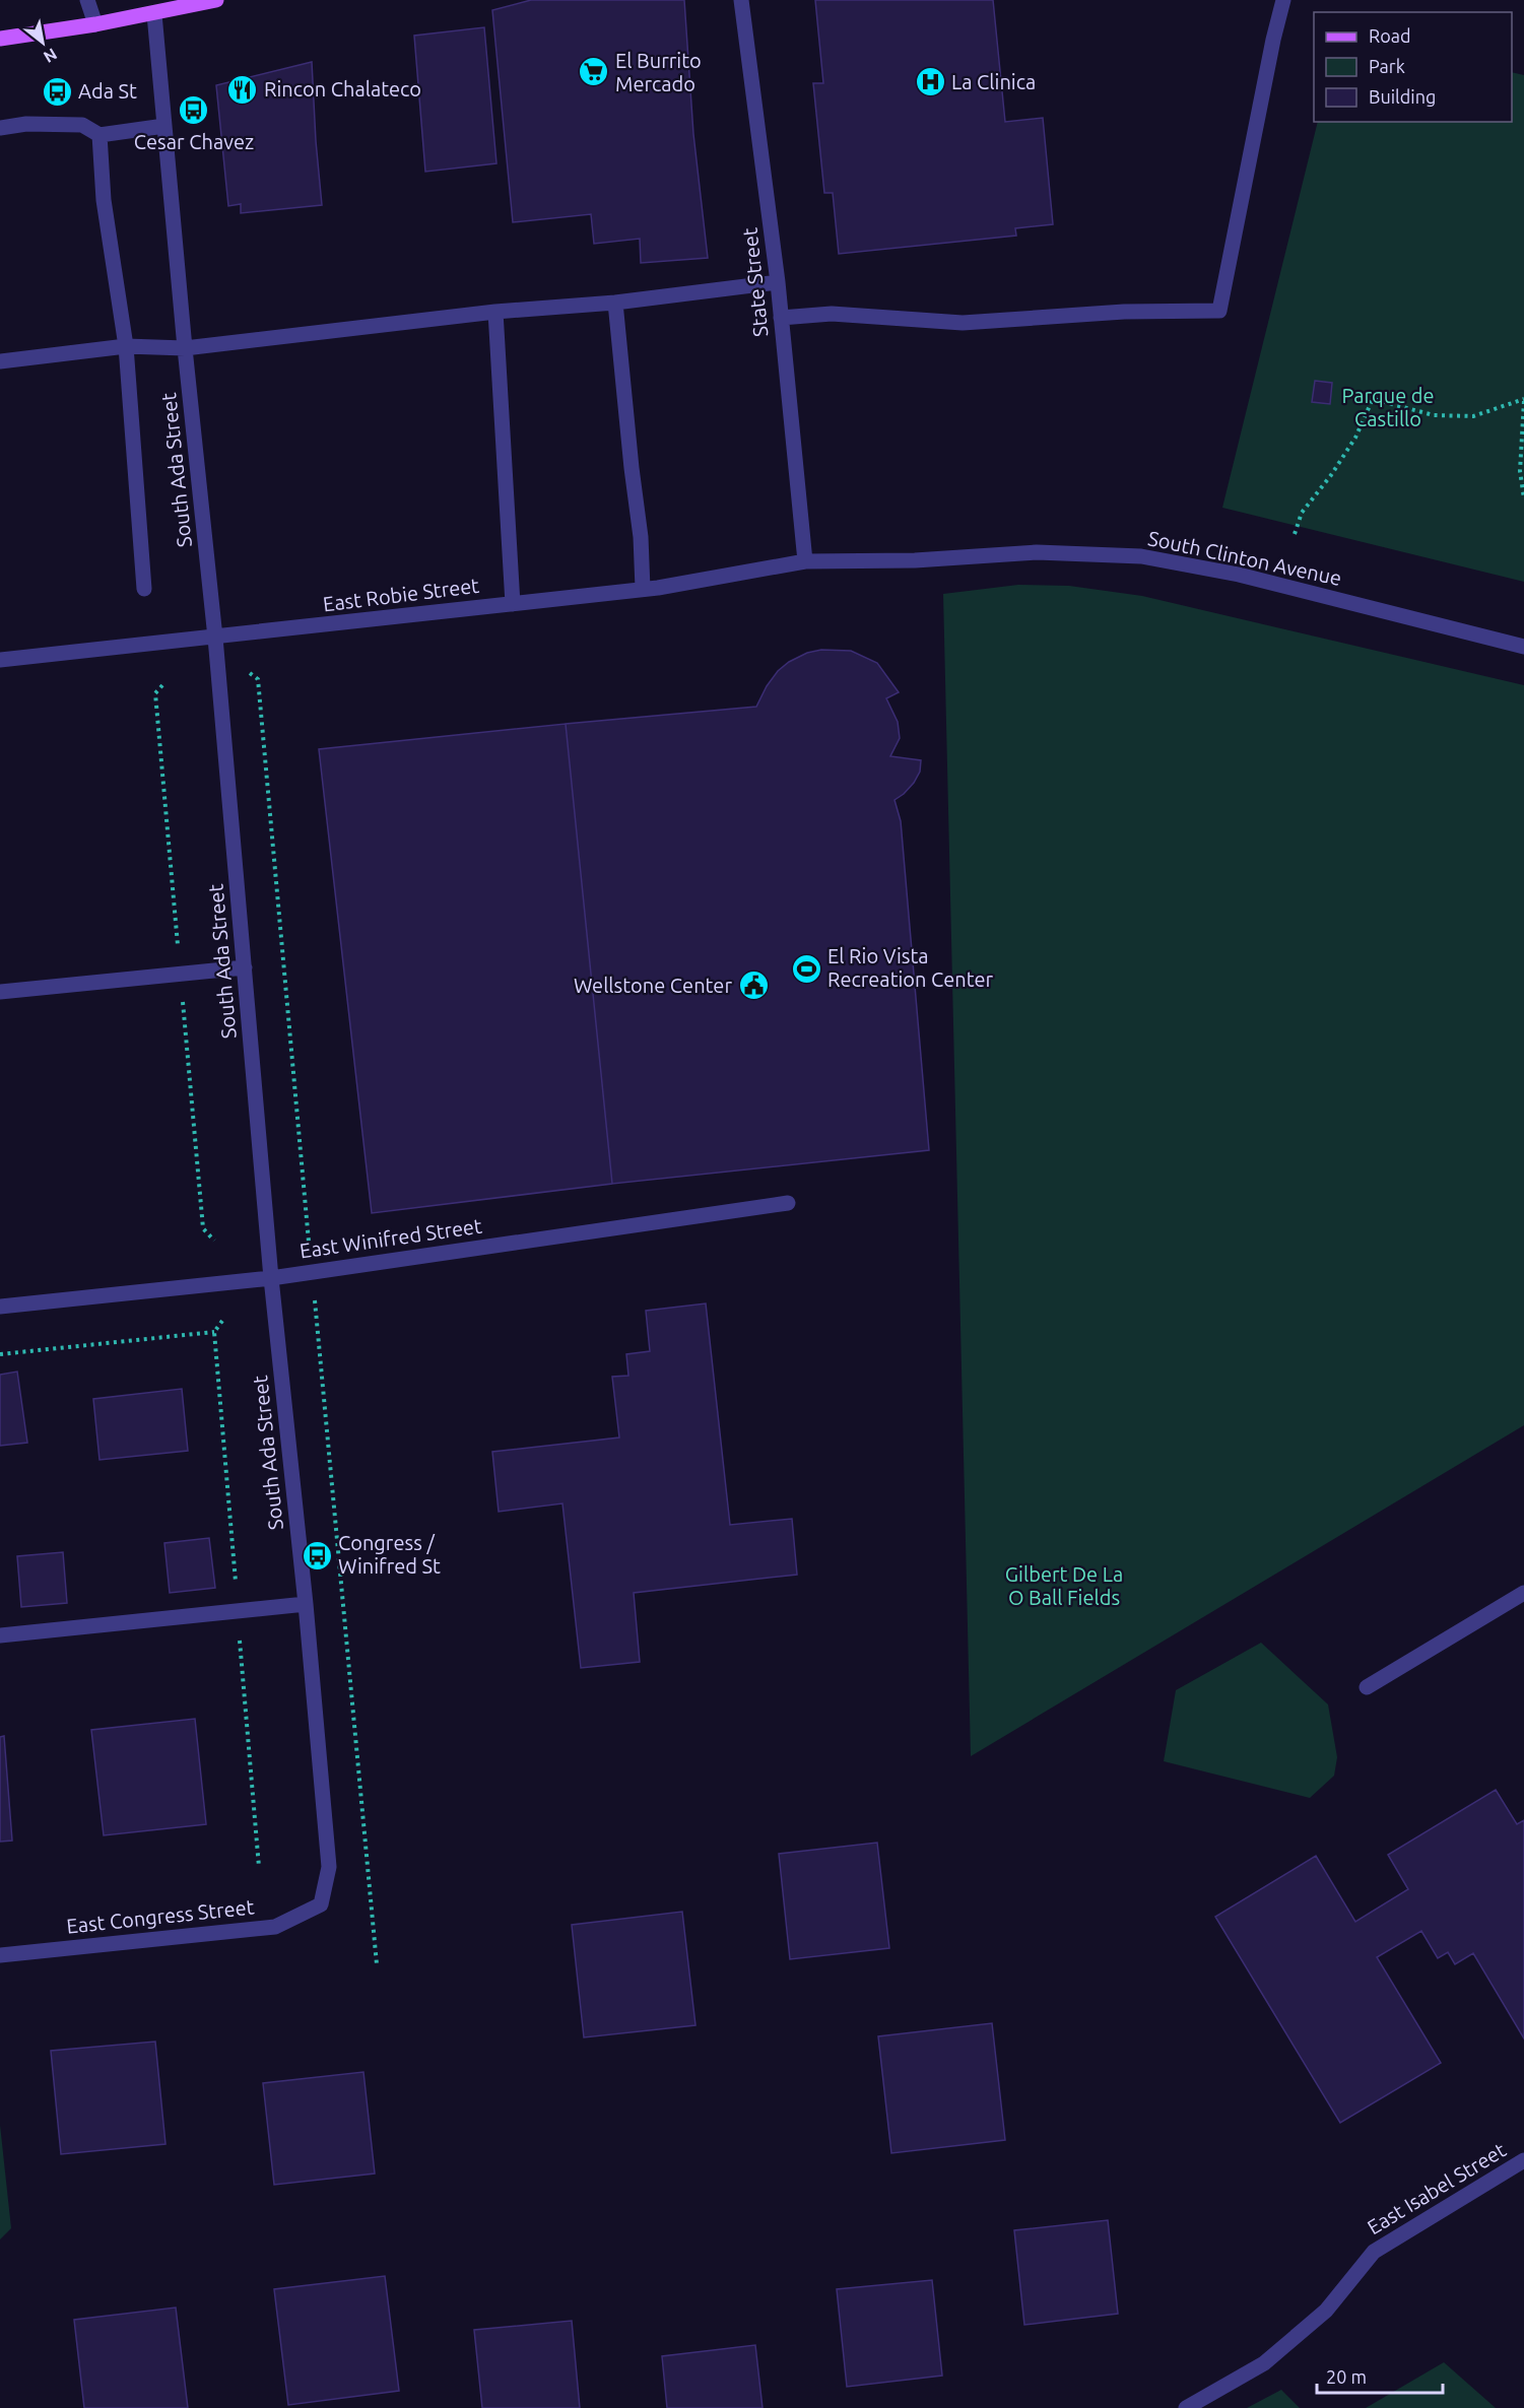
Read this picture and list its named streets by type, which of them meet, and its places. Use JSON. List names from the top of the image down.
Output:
{
  "streets": {
    "street": [
      "State Street",
      "South Ada Street",
      "South Clinton Avenue",
      "East Robie Street",
      "East Winifred Street",
      "East Congress Street",
      "East Isabel Street"
    ]
  },
  "crossings": [
    ["State Street", "South Clinton Avenue"],
    ["State Street", "East Robie Street"],
    ["South Ada Street", "East Robie Street"],
    ["South Ada Street", "East Winifred Street"],
    ["South Ada Street", "East Congress Street"],
    ["South Clinton Avenue", "East Robie Street"]
  ],
  "parks": ["Parque de Castillo", "Gilbert De La O Ball Fields"],
  "places": {
    "supermarket": ["El Burrito Mercado"],
    "hospital": ["La Clinica"],
    "restaurant": ["Rincon Chalateco"],
    "bus stop": ["Ada St", "Cesar Chavez", "Congress / Winifred St"],
    "sports": ["El Rio Vista Recreation Center"],
    "public building": ["Wellstone Center"]
  },
  "legend": ["Road", "Park", "Building"],
  "scale_bar": "20 m",
  "north": "bottom right"
}
